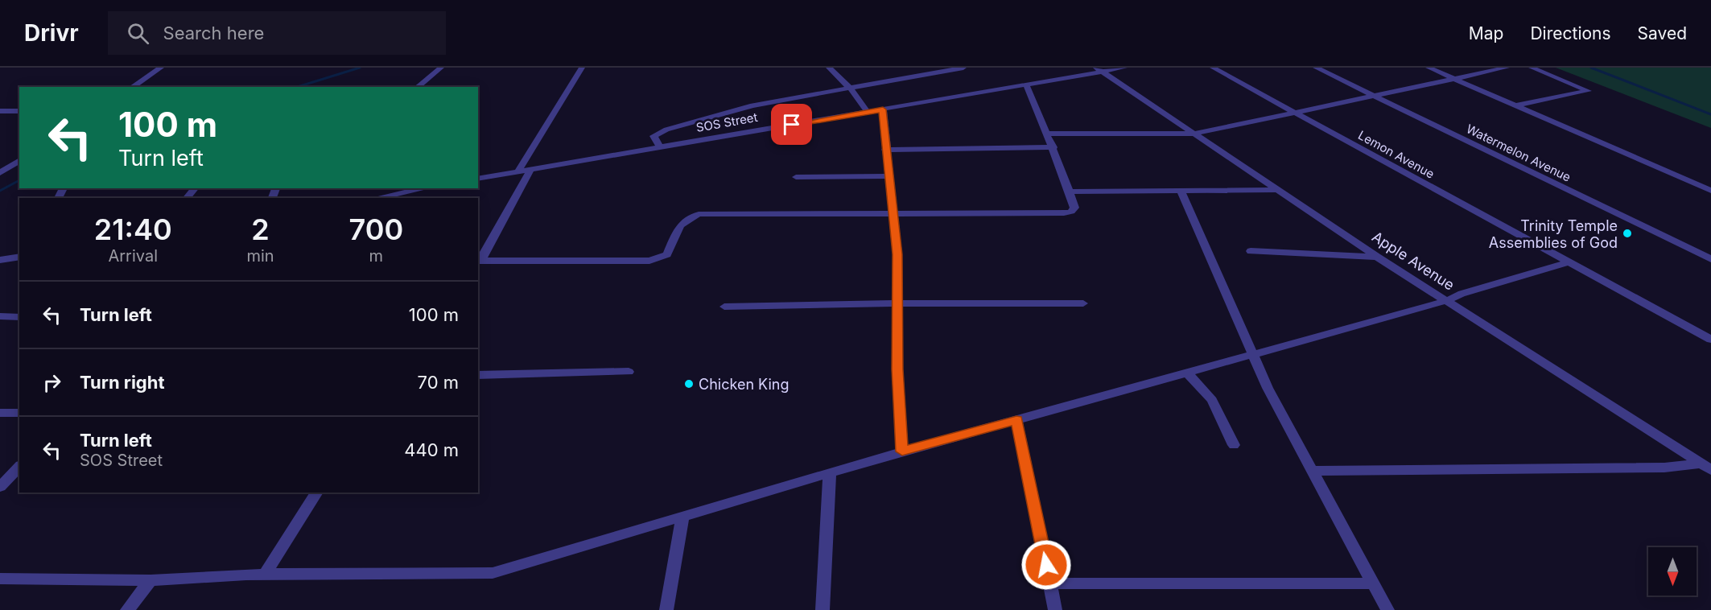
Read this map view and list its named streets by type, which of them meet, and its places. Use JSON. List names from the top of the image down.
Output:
{
  "streets": {
    "street": [
      "SOS Street",
      "Watermelon Avenue",
      "Lemon Avenue",
      "Apple Avenue"
    ]
  },
  "crossings": [
    ["SOS Street", "Apple Avenue"]
  ],
  "places": ["Trinity Temple Assemblies of God", "Chicken King"],
  "north": "bottom",
  "page": {
    "header": "Drivr",
    "search": "Search here",
    "nav": ["Map", "Directions", "Saved"],
    "turn": ["100 m", "Turn left"],
    "eta": [
      "21:40",
      "Arrival",
      "2",
      "min",
      "700",
      "m"
    ],
    "list": [
      {
        "name": "Turn left",
        "value": "100 m"
      },
      {
        "name": "Turn right",
        "value": "70 m"
      },
      {
        "name": "Turn left",
        "note": "SOS Street",
        "value": "440 m"
      }
    ]
  }
}
